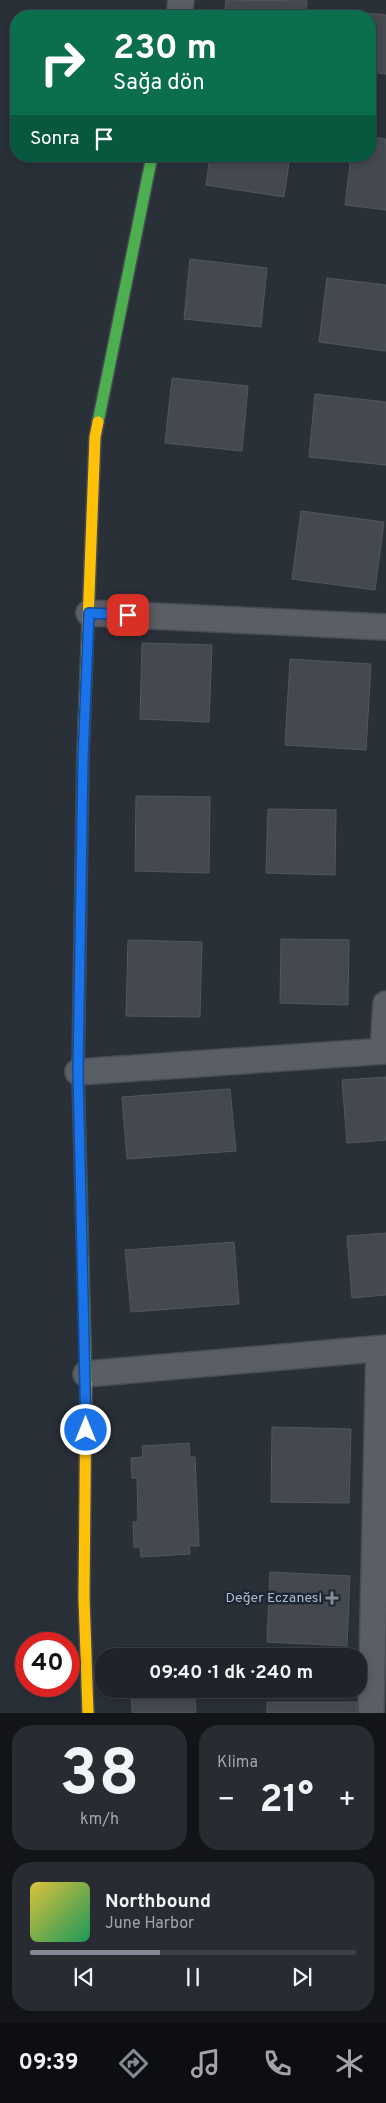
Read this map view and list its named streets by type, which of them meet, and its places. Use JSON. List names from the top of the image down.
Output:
{
  "places": {
    "health": ["Değer Eczanesi"]
  },
  "page": {
    "turn": ["230 m", "Sağa dön"],
    "then": "Sonra",
    "limit": "40",
    "trip": "09:40 · 1 dk · 240 m",
    "tile": [
      ["38", "km/h"],
      "Klima"
    ],
    "heat": ["−", "21°", "+"],
    "song": ["Northbound", "June Harbor"],
    "tabs": "09:39"
  }
}
